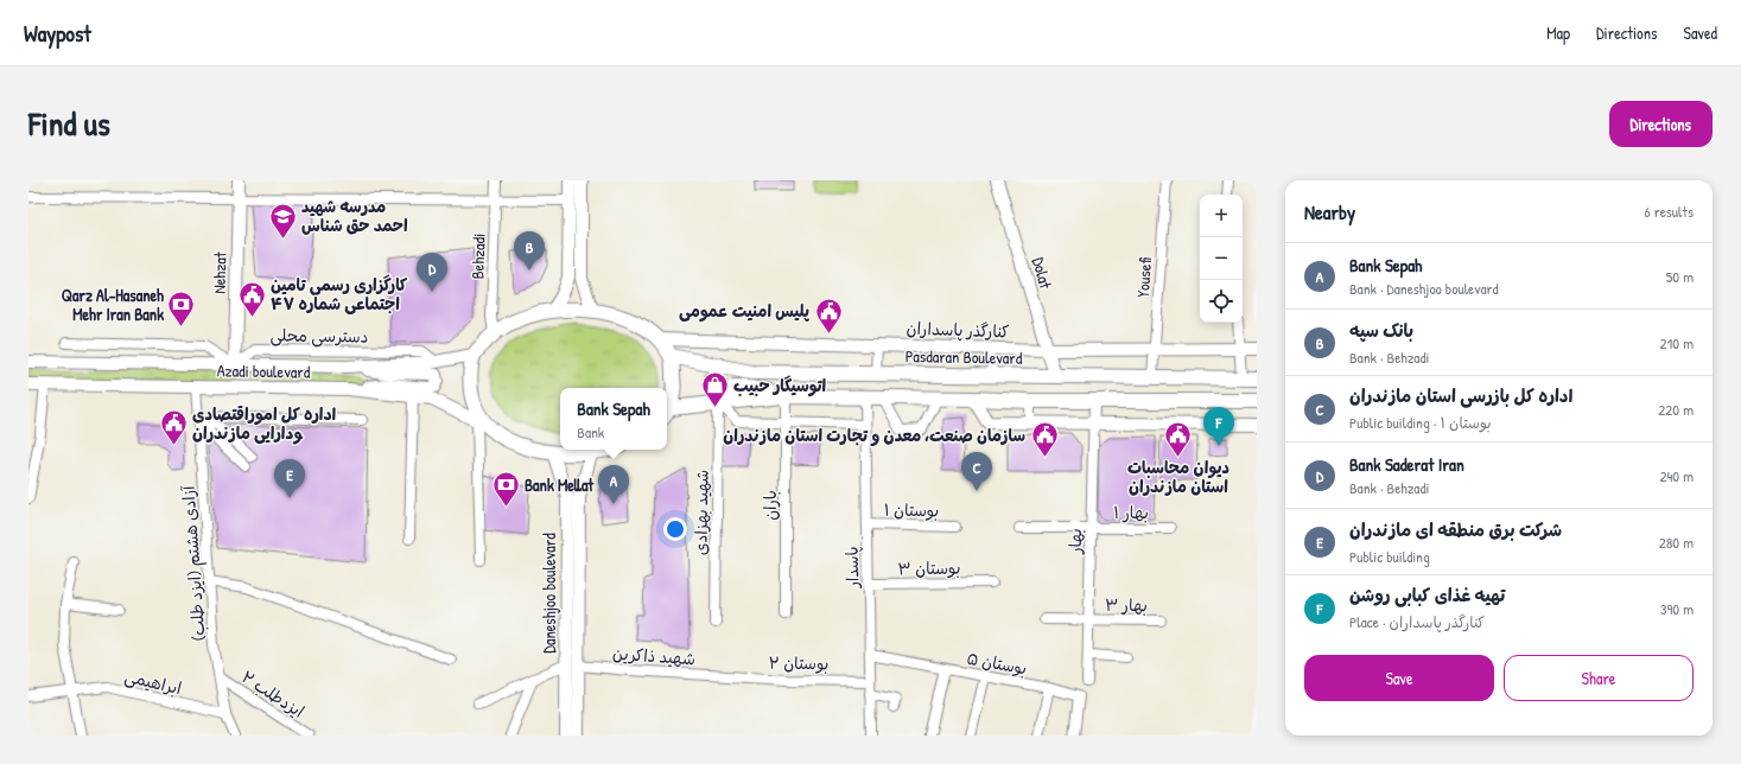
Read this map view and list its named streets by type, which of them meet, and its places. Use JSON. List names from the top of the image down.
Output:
{
  "streets": {
    "highway": ["Pasdaran Boulevard"],
    "main road": [
      "Nehzat",
      "Dolat",
      "کنارگذر پاسداران",
      "Azadi boulevard",
      "Daneshjoo boulevard"
    ],
    "street": [
      "Behzadi",
      "Yousefi",
      "دسترسی محلی",
      "باران",
      "بوستان ۱",
      "شهید بهزادی",
      "بهار ۱",
      "بهار",
      "آزادی هشتم (ایزد طلب)",
      "پاسدار",
      "بوستان ۳",
      "بهار ۳",
      "شهید ذاکرین",
      "بوستان ۲",
      "بوستان ۵",
      "ابراهیمی",
      "ایزدطلب ۲"
    ]
  },
  "crossings": [
    ["Nehzat", "دسترسی محلی"],
    ["Nehzat", "Azadi boulevard"],
    ["Dolat", "کنارگذر پاسداران"],
    ["Dolat", "Pasdaran Boulevard"],
    ["Yousefi", "کنارگذر پاسداران"],
    ["Yousefi", "Pasdaran Boulevard"],
    ["دسترسی محلی", "Azadi boulevard"],
    ["Azadi boulevard", "آزادی هشتم (ایزد طلب)"],
    ["بوستان ۱", "پاسدار"],
    ["بهار ۱", "بهار"],
    ["بهار", "بهار ۳"],
    ["آزادی هشتم (ایزد طلب)", "ابراهیمی"],
    ["آزادی هشتم (ایزد طلب)", "ایزدطلب ۲"],
    ["پاسدار", "بوستان ۳"],
    ["پاسدار", "بوستان ۲"],
    ["پاسدار", "بوستان ۵"],
    ["Daneshjoo boulevard", "شهید ذاکرین"],
    ["شهید ذاکرین", "بوستان ۲"]
  ],
  "places": {
    "school or university": ["مدرسه شهید احمد حق شناس"],
    "public building": [
      "کارگزاری رسمی تامین اجتماعی شماره ۴۷",
      "پلیس امنیت عمومی",
      "اداره کل اموراقتصادی ودارایی مازندران",
      "دیوان محاسبات استان مازندران",
      "سازمان صنعت، معدن و تجارت استان مازندران"
    ],
    "bank": ["Qarz Al-Hasaneh Mehr Iran Bank", "Bank Mellat"],
    "shop": ["اتوسیگار حبیب"]
  },
  "page": {
    "header": "Waypost",
    "nav": ["Map", "Directions", "Saved"],
    "title": "Find us",
    "buttons": [
      "Directions",
      ["Save", "Share"]
    ],
    "heading": ["Nearby", "6 results"],
    "map_buttons": ["+", "−"],
    "pins": [
      "B",
      "D",
      "F",
      "C",
      "E",
      "A"
    ],
    "list": [
      {
        "mark": "A",
        "name": "Bank Sepah",
        "note": "Bank · Daneshjoo boulevard",
        "value": "50 m"
      },
      {
        "mark": "B",
        "name": "بانک سپه",
        "note": "Bank · Behzadi",
        "value": "210 m"
      },
      {
        "mark": "C",
        "name": "اداره کل بازرسی استان مازندران",
        "note": "Public building · بوستان ۱",
        "value": "220 m"
      },
      {
        "mark": "D",
        "name": "Bank Saderat Iran",
        "note": "Bank · Behzadi",
        "value": "240 m"
      },
      {
        "mark": "E",
        "name": "شرکت برق منطقه ای مازندران",
        "note": "Public building",
        "value": "280 m"
      },
      {
        "mark": "F",
        "name": "تهیه غذای کبابی روشن",
        "note": "Place · کنارگذر پاسداران",
        "value": "390 m"
      }
    ],
    "popup": ["Bank Sepah", "Bank"]
  }
}
